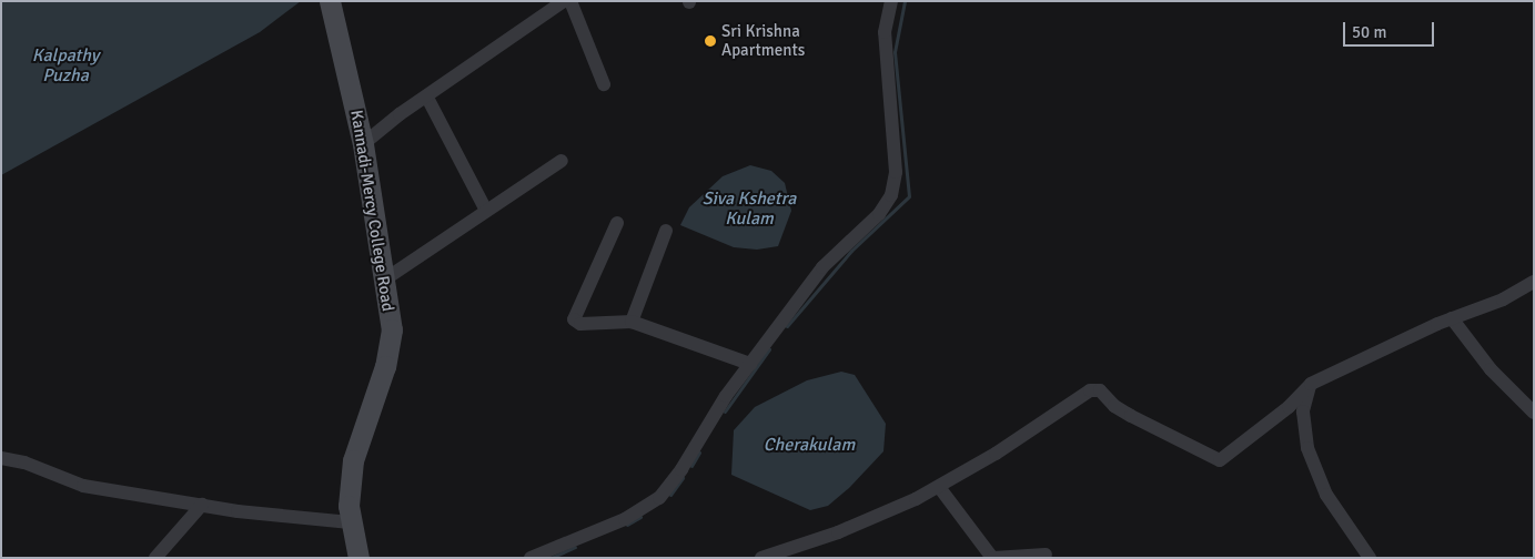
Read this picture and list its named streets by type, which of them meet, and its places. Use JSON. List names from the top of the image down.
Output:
{
  "streets": {
    "main road": ["Kannadi-Mercy College Road"]
  },
  "water": ["Kalpathy Puzha", "Siva Kshetra Kulam", "Cherakulam"],
  "places": ["Sri Krishna Apartments"],
  "scale_bar": "50 m"
}
